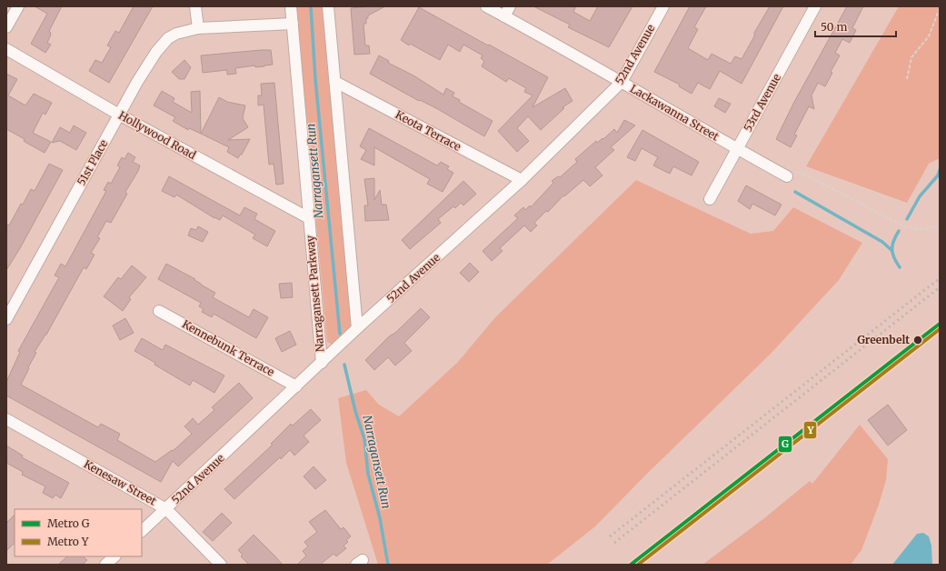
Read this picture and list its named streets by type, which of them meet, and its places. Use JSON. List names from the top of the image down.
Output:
{
  "streets": {
    "street": [
      "52nd Avenue",
      "53rd Avenue",
      "Lackawanna Street",
      "Keota Terrace",
      "Hollywood Road",
      "51st Place",
      "Narragansett Parkway",
      "Kennebunk Terrace",
      "Kenesaw Street"
    ]
  },
  "crossings": [
    ["52nd Avenue", "Lackawanna Street"],
    ["52nd Avenue", "Keota Terrace"],
    ["52nd Avenue", "Narragansett Parkway"],
    ["52nd Avenue", "Kennebunk Terrace"],
    ["52nd Avenue", "Kenesaw Street"],
    ["53rd Avenue", "Lackawanna Street"],
    ["Hollywood Road", "51st Place"],
    ["Hollywood Road", "Narragansett Parkway"],
    ["51st Place", "Narragansett Parkway"]
  ],
  "water": ["Narragansett Run"],
  "places": ["Greenbelt"],
  "lines": ["metro line G", "metro line Y"],
  "legend": ["Metro G", "Metro Y"],
  "scale_bar": "50 m"
}
